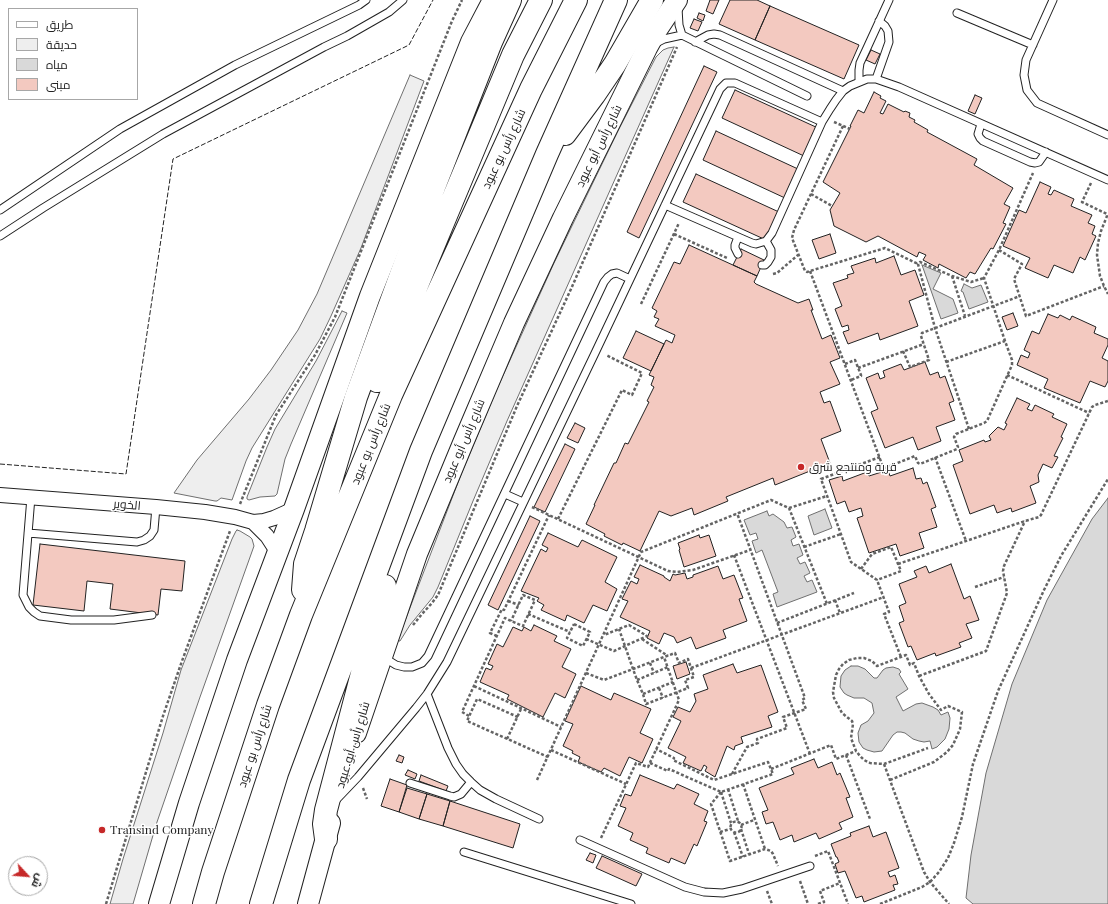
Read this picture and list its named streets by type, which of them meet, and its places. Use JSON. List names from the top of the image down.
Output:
{
  "streets": {
    "highway": ["شارع رأس بو عبود"],
    "street": ["شارع رأس أبو عبود", "الخوير"]
  },
  "places": ["قرية ومنتجع شرق", "Transind Company"],
  "legend": [
    "طريق",
    "حديقة",
    "مياه",
    "مبنى"
  ],
  "north": "bottom right"
}
